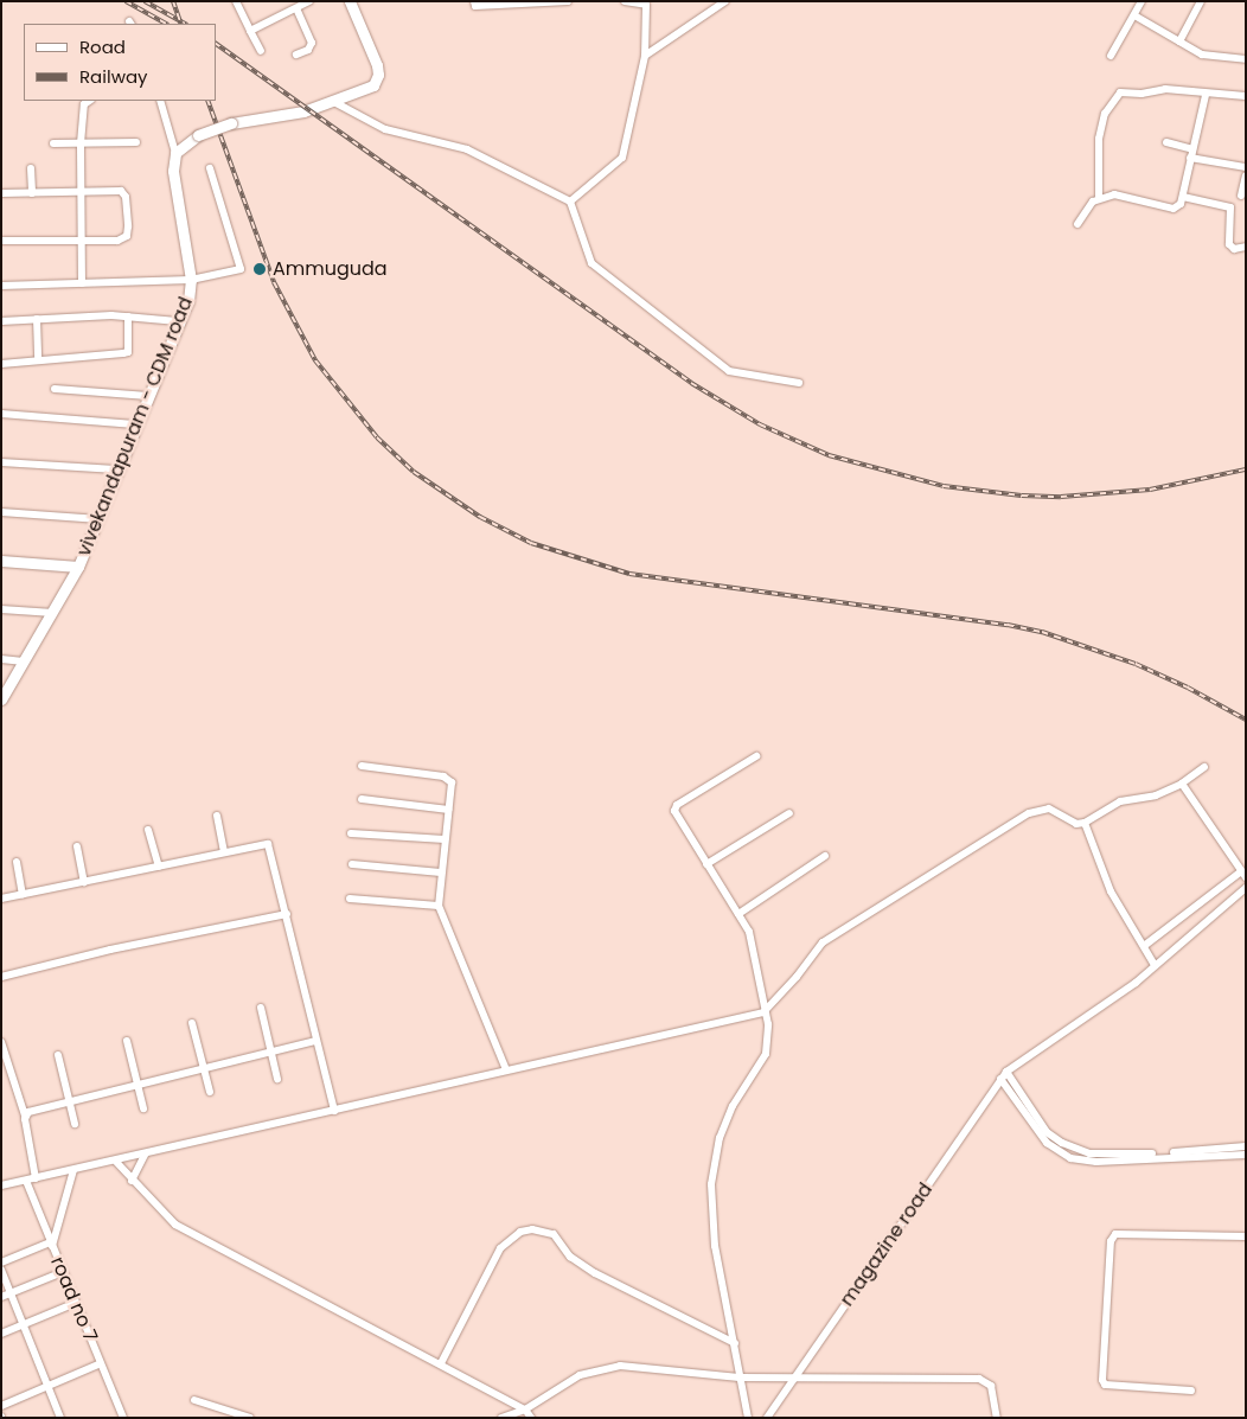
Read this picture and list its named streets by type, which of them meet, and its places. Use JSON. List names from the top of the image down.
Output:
{
  "streets": {
    "street": ["vivekandapuram - CDM road", "magazine road", "road no 7"]
  },
  "places": ["Ammuguda"],
  "legend": ["Road", "Railway"]
}
